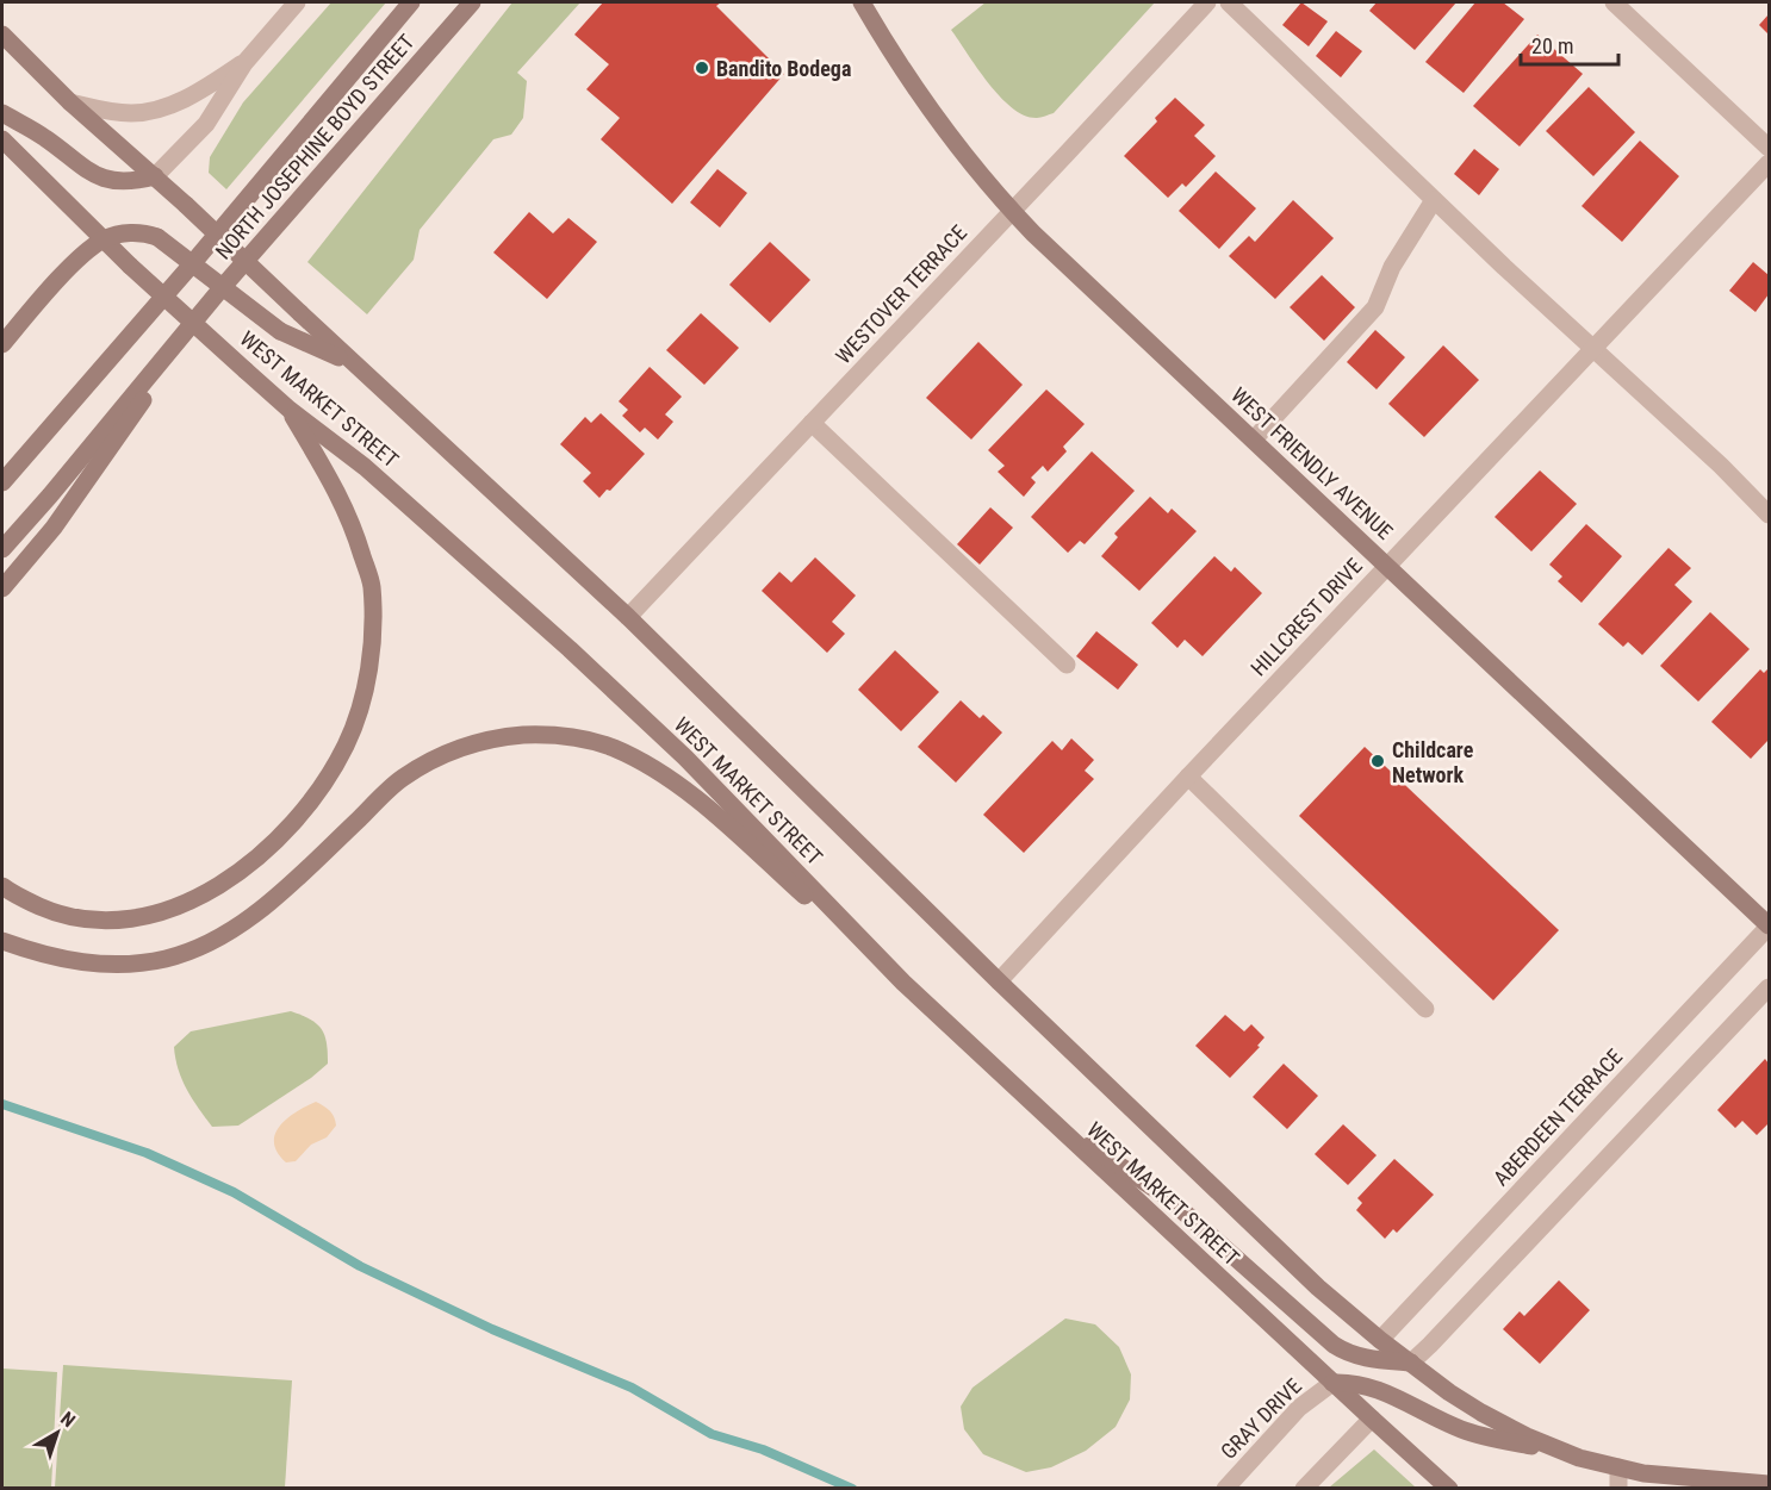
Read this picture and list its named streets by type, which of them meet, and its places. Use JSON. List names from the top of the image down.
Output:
{
  "streets": {
    "main road": ["NORTH JOSEPHINE BOYD STREET", "WEST MARKET STREET", "WEST FRIENDLY AVENUE"],
    "street": [
      "WESTOVER TERRACE",
      "HILLCREST DRIVE",
      "ABERDEEN TERRACE",
      "GRAY DRIVE"
    ]
  },
  "crossings": [
    ["WESTOVER TERRACE", "WEST MARKET STREET"],
    ["WESTOVER TERRACE", "WEST FRIENDLY AVENUE"],
    ["WEST MARKET STREET", "HILLCREST DRIVE"],
    ["WEST MARKET STREET", "ABERDEEN TERRACE"],
    ["WEST MARKET STREET", "GRAY DRIVE"],
    ["WEST FRIENDLY AVENUE", "HILLCREST DRIVE"],
    ["WEST FRIENDLY AVENUE", "ABERDEEN TERRACE"]
  ],
  "places": ["Bandito Bodega", "Childcare Network"],
  "scale_bar": "20 m",
  "north": "top right"
}
